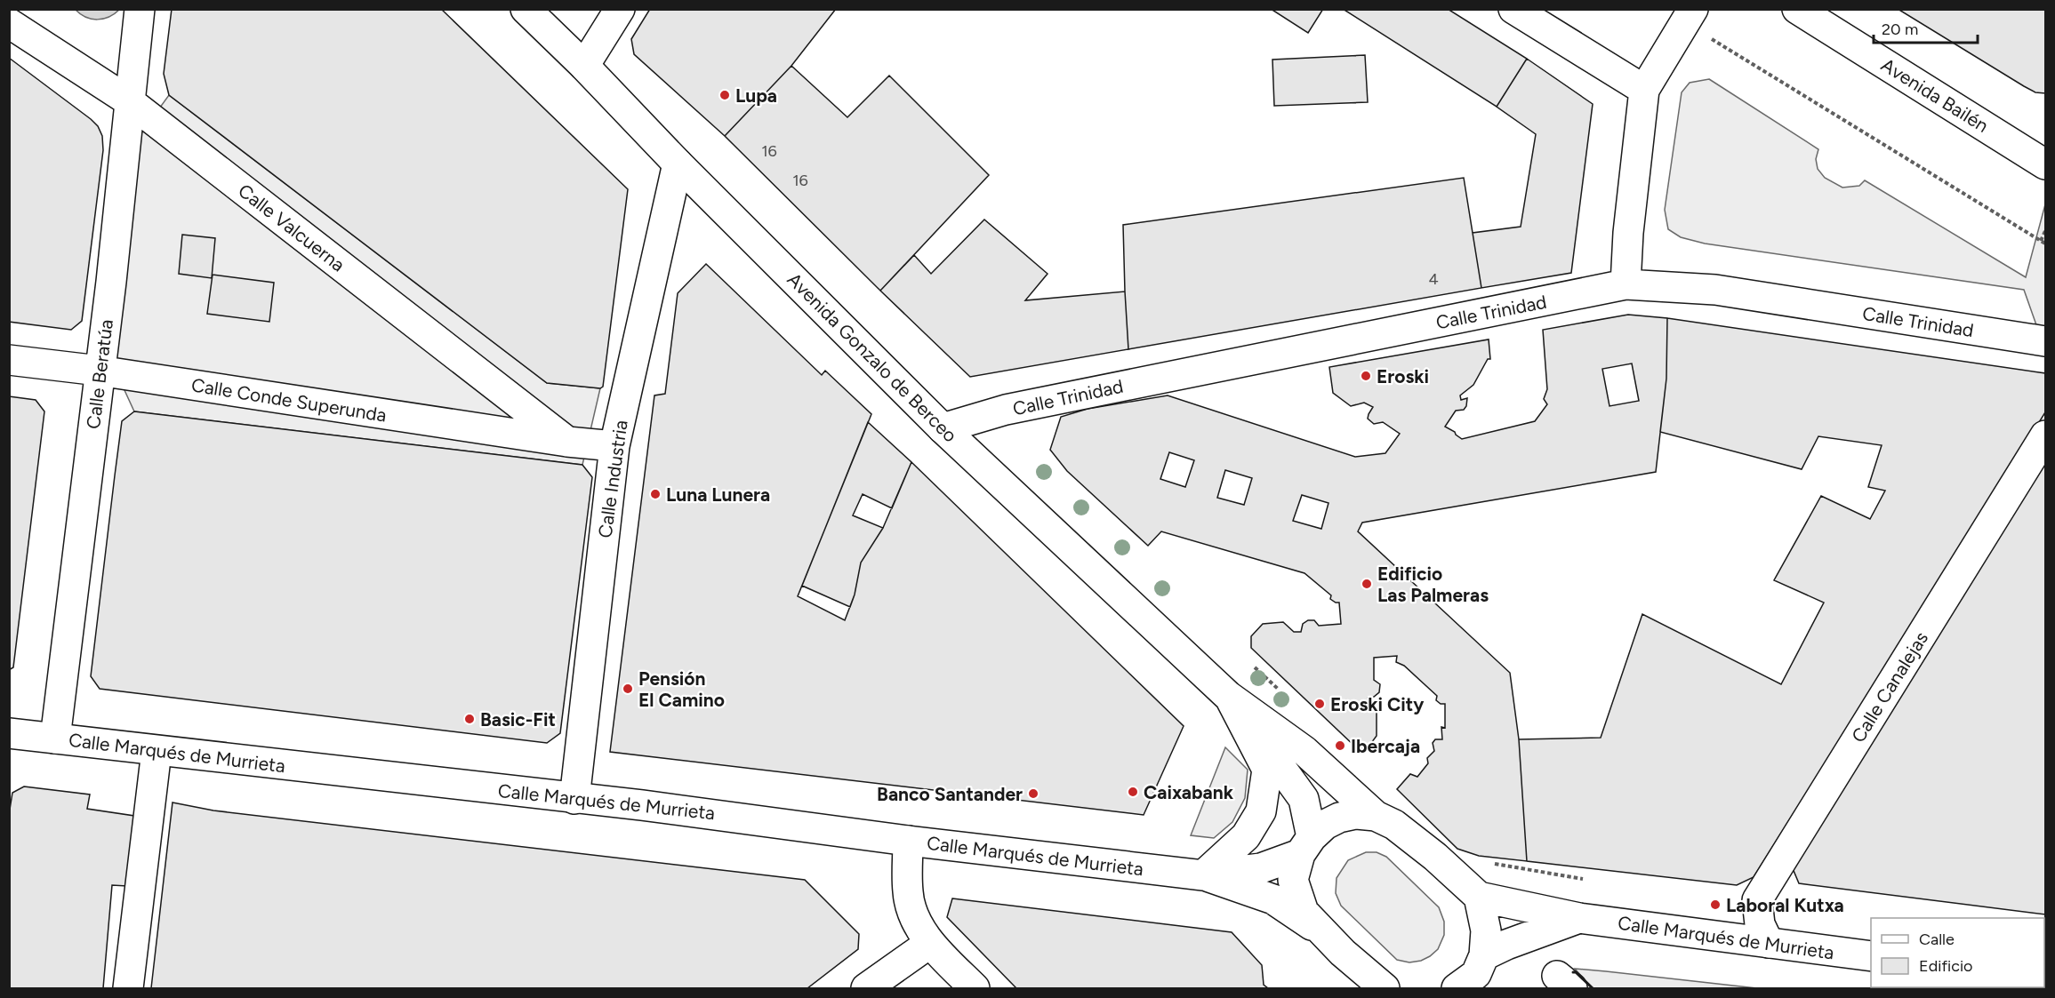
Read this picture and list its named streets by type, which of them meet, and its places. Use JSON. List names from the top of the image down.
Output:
{
  "streets": {
    "street": [
      "Avenida Bailén",
      "Calle Valcuerna",
      "Calle Trinidad",
      "Avenida Gonzalo de Berceo",
      "Calle Beratúa",
      "Calle Conde Superunda",
      "Calle Industria",
      "Calle Canalejas",
      "Calle Marqués de Murrieta"
    ]
  },
  "crossings": [
    ["Calle Valcuerna", "Calle Beratúa"],
    ["Calle Valcuerna", "Calle Conde Superunda"],
    ["Calle Trinidad", "Avenida Gonzalo de Berceo"],
    ["Avenida Gonzalo de Berceo", "Calle Industria"],
    ["Avenida Gonzalo de Berceo", "Calle Marqués de Murrieta"],
    ["Calle Beratúa", "Calle Conde Superunda"],
    ["Calle Beratúa", "Calle Marqués de Murrieta"],
    ["Calle Conde Superunda", "Calle Industria"],
    ["Calle Industria", "Calle Marqués de Murrieta"],
    ["Calle Canalejas", "Calle Marqués de Murrieta"]
  ],
  "places": [
    "Lupa",
    "Eroski",
    "Luna Lunera",
    "Edificio Las Palmeras",
    "Pensión El Camino",
    "Eroski City",
    "Basic-Fit",
    "Ibercaja",
    "Caixabank",
    "Banco Santander",
    "Laboral Kutxa"
  ],
  "house_numbers": ["16", "16", "4"],
  "legend": ["Calle", "Edificio"],
  "scale_bar": "20 m"
}
